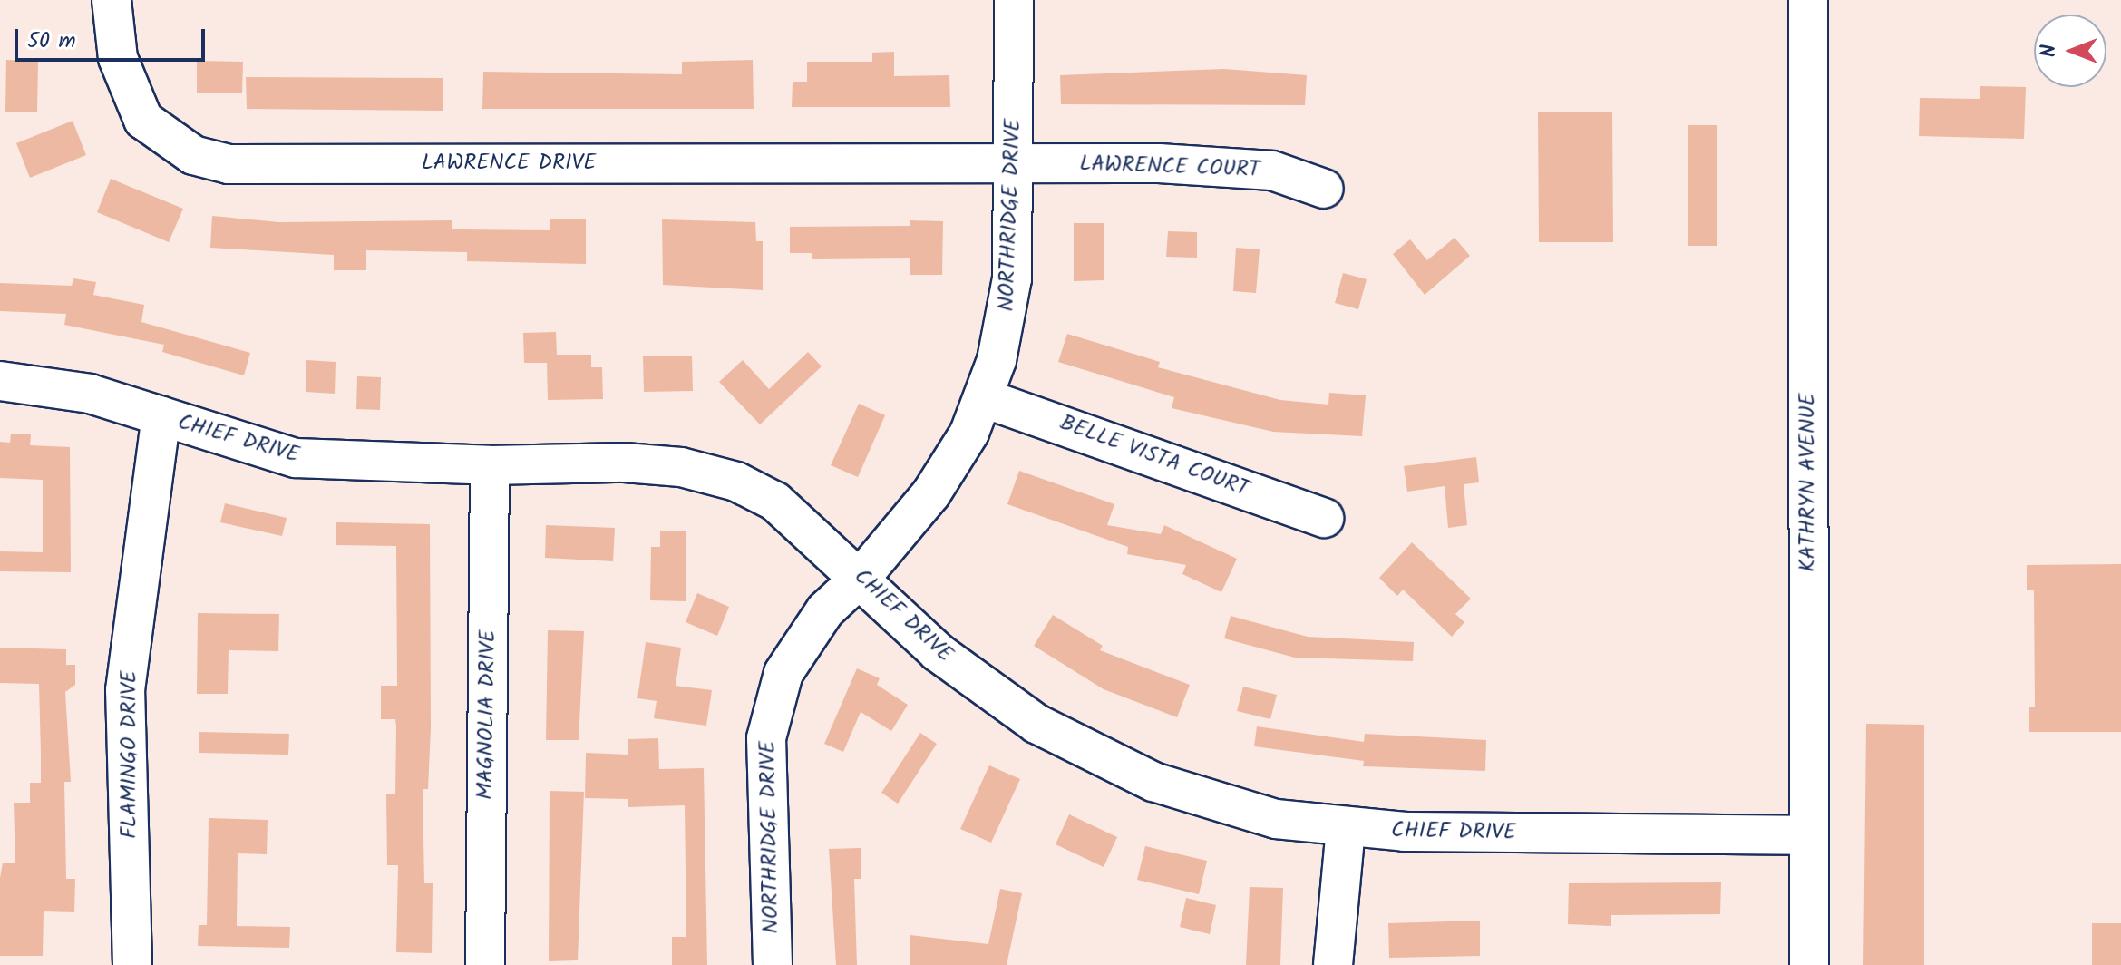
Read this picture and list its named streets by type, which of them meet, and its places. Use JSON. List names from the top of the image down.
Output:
{
  "streets": {
    "street": [
      "LAWRENCE DRIVE",
      "LAWRENCE COURT",
      "NORTHRIDGE DRIVE",
      "CHIEF DRIVE",
      "BELLE VISTA COURT",
      "KATHRYN AVENUE",
      "MAGNOLIA DRIVE",
      "FLAMINGO DRIVE"
    ]
  },
  "crossings": [
    ["LAWRENCE DRIVE", "LAWRENCE COURT"],
    ["LAWRENCE DRIVE", "NORTHRIDGE DRIVE"],
    ["LAWRENCE COURT", "NORTHRIDGE DRIVE"],
    ["NORTHRIDGE DRIVE", "CHIEF DRIVE"],
    ["NORTHRIDGE DRIVE", "BELLE VISTA COURT"],
    ["CHIEF DRIVE", "KATHRYN AVENUE"],
    ["CHIEF DRIVE", "MAGNOLIA DRIVE"],
    ["CHIEF DRIVE", "FLAMINGO DRIVE"]
  ],
  "scale_bar": "50 m",
  "north": "left"
}
